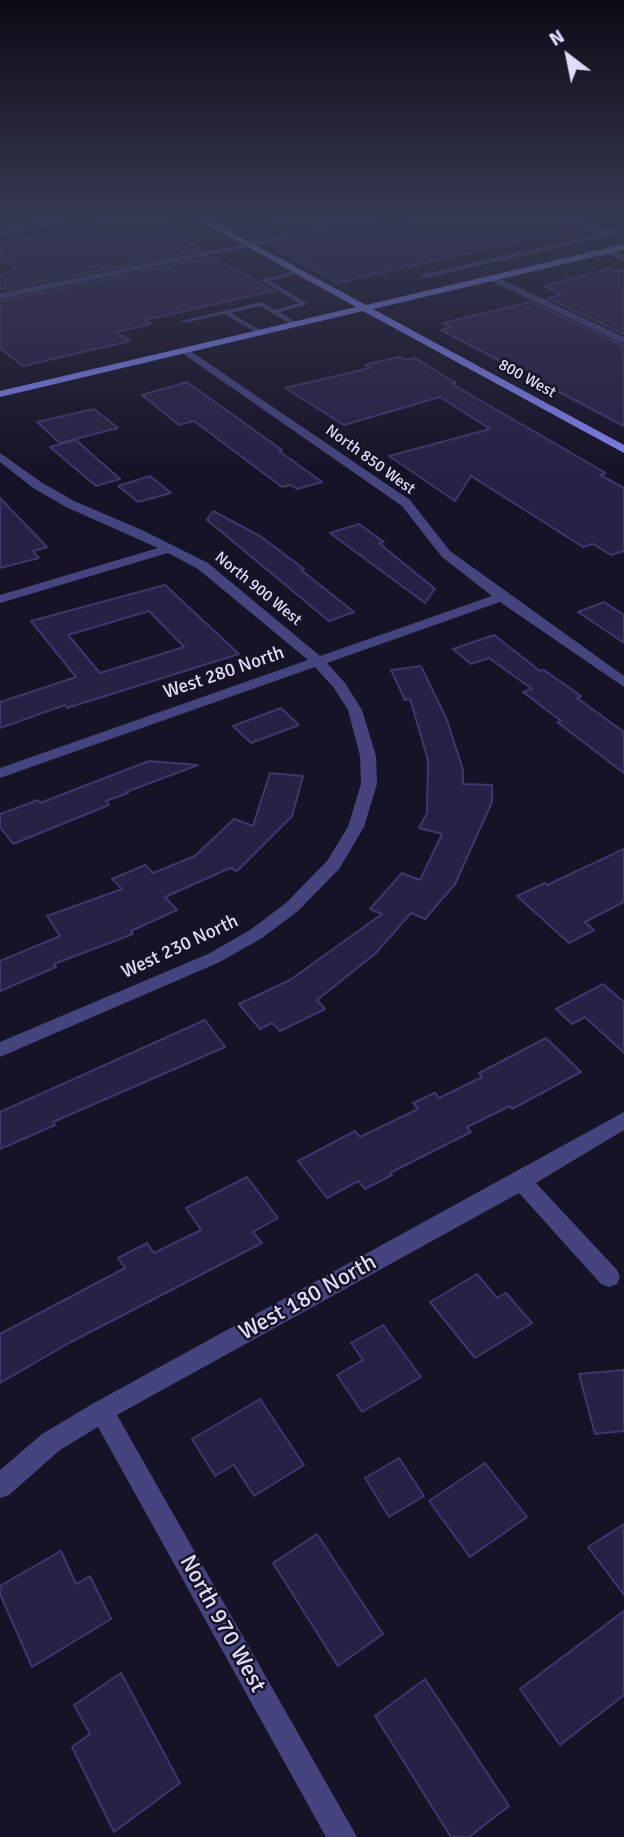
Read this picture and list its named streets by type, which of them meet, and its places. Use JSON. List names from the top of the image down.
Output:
{
  "streets": {
    "main road": ["800 West"],
    "street": [
      "North 850 West",
      "North 900 West",
      "West 280 North",
      "West 230 North",
      "West 180 North",
      "North 970 West"
    ]
  },
  "crossings": [
    ["North 850 West", "West 280 North"],
    ["North 900 West", "West 280 North"],
    ["North 900 West", "West 230 North"],
    ["West 180 North", "North 970 West"]
  ],
  "north": "top left"
}
